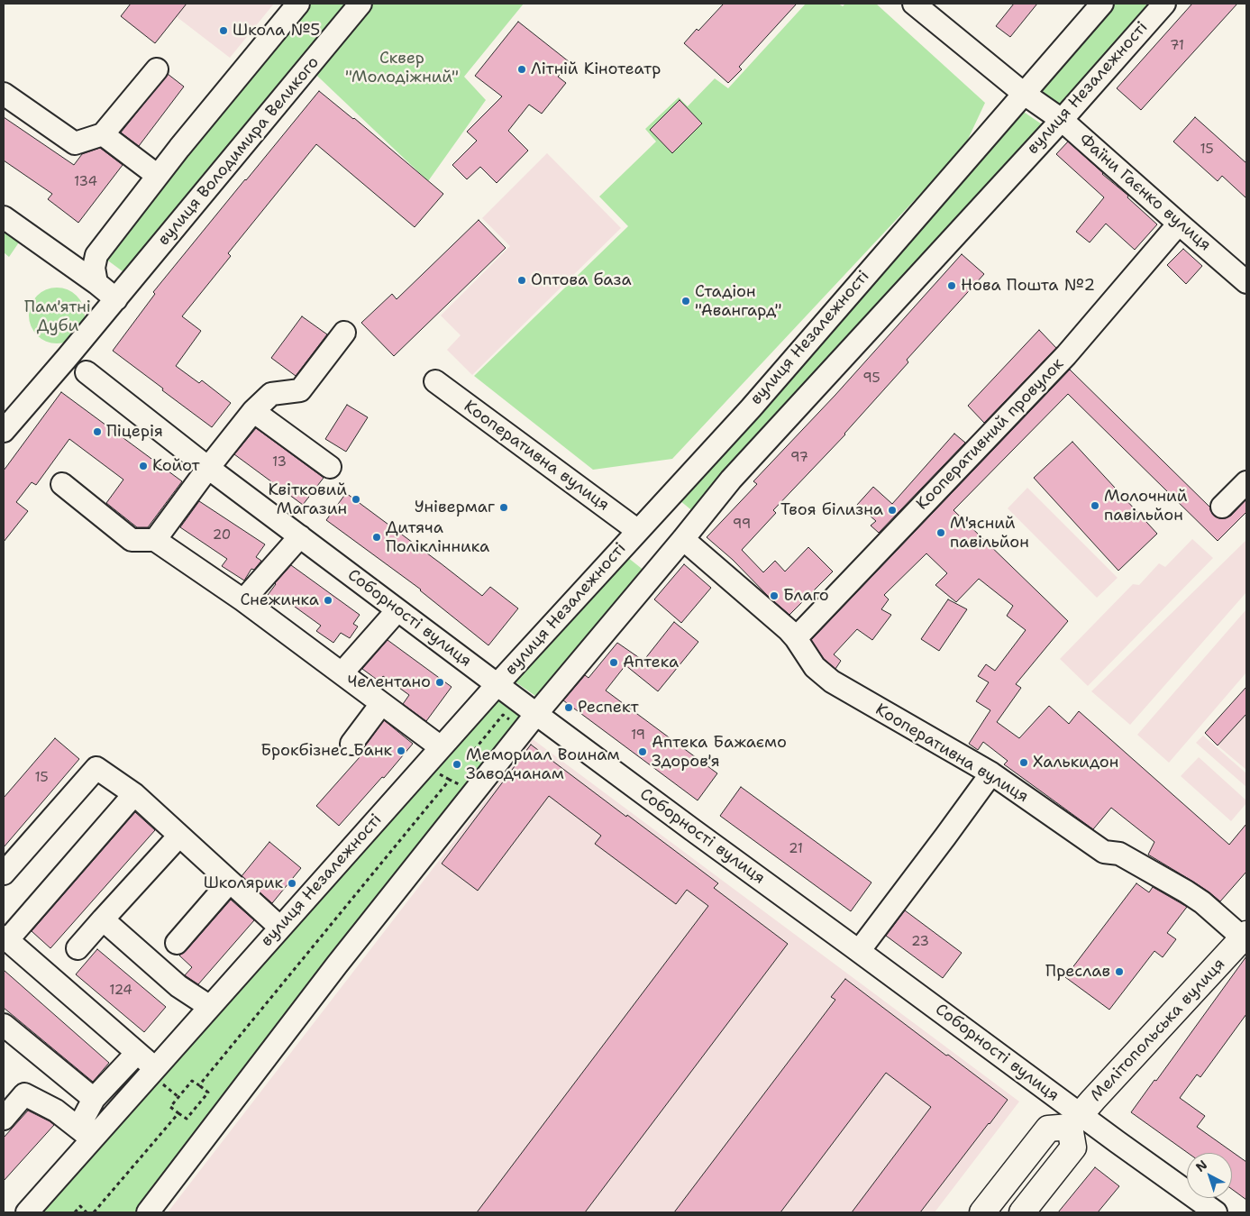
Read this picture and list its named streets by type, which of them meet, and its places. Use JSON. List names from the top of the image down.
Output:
{
  "streets": {
    "main road": ["Мелітопольська вулиця"],
    "street": [
      "вулиця Незалежності",
      "вулиця Володимира Великого",
      "Фаїни Гаєнко вулиця",
      "Кооперативний провулок",
      "Кооперативна вулиця",
      "Соборності вулиця"
    ]
  },
  "crossings": [
    ["вулиця Незалежності", "Фаїни Гаєнко вулиця"],
    ["вулиця Незалежності", "Кооперативна вулиця"],
    ["вулиця Незалежності", "Соборності вулиця"],
    ["Фаїни Гаєнко вулиця", "Кооперативний провулок"],
    ["Кооперативний провулок", "Кооперативна вулиця"],
    ["Кооперативна вулиця", "Мелітопольська вулиця"],
    ["Соборності вулиця", "Мелітопольська вулиця"]
  ],
  "parks": ["Сквер \"Молодіжний\"", "Пам'ятні Дуби"],
  "places": [
    "Школа №5",
    "Літній Кінотеатр",
    "Оптова база",
    "Нова Пошта №2",
    "Стадіон \"Авангард\"",
    "Піцерія",
    "Койот",
    "Квітковий Магазин",
    "Молочний павільйон",
    "Універмаг",
    "Твоя білизна",
    "М'ясний павільйон",
    "Дитяча Поліклінника",
    "Благо",
    "Снежинка",
    "Аптека",
    "Челентано",
    "Респект",
    "Брокбізнес Банк",
    "Аптека Бажаємо Здоров'я",
    "Халькидон",
    "Мемориал Воинам Заводчанам",
    "Школярик",
    "Преслав"
  ],
  "house_numbers": [
    "71",
    "15",
    "134",
    "95",
    "97",
    "13",
    "99",
    "20",
    "19",
    "15",
    "21",
    "23",
    "124"
  ],
  "north": "top left"
}
